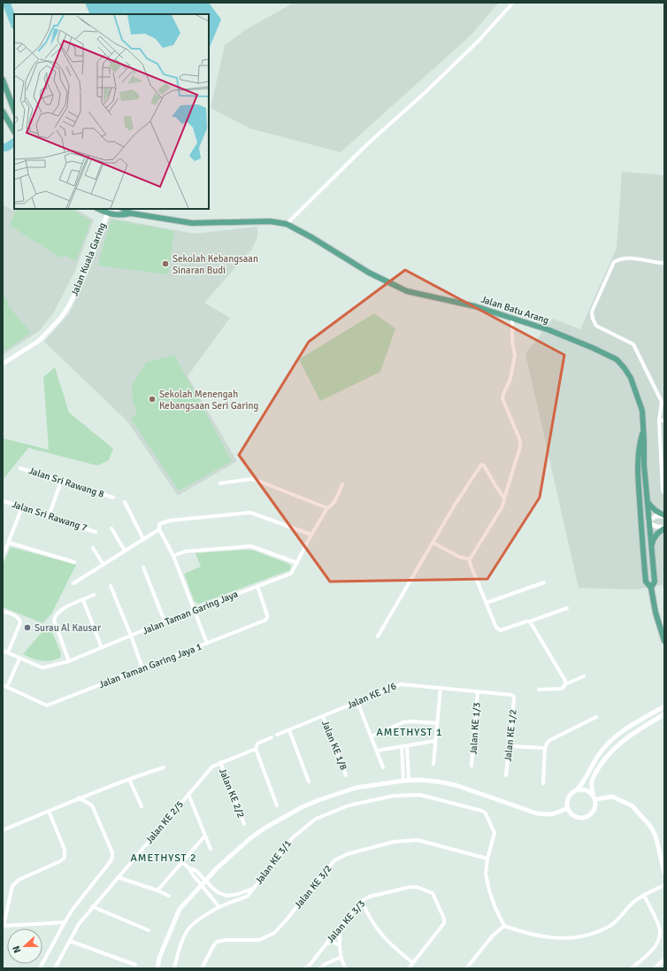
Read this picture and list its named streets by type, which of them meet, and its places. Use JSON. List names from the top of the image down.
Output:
{
  "streets": {
    "main road": ["Jalan Batu Arang"],
    "street": [
      "Jalan Kuala Garing",
      "Jalan Sri Rawang 8",
      "Jalan Sri Rawang 7",
      "Jalan Taman Garing Jaya",
      "Jalan Taman Garing Jaya 1",
      "Jalan KE 1/6",
      "Jalan KE 1/3",
      "Jalan KE 1/2",
      "Jalan KE 1/8",
      "Jalan KE 2/2",
      "Jalan KE 2/5",
      "Jalan KE 3/1",
      "Jalan KE 3/2",
      "Jalan KE 3/3"
    ]
  },
  "crossings": [
    ["Jalan Kuala Garing", "Jalan Batu Arang"],
    ["Jalan Taman Garing Jaya", "Jalan Taman Garing Jaya 1"],
    ["Jalan KE 1/6", "Jalan KE 1/3"],
    ["Jalan KE 1/6", "Jalan KE 1/2"],
    ["Jalan KE 1/6", "Jalan KE 1/8"],
    ["Jalan KE 2/2", "Jalan KE 2/5"],
    ["Jalan KE 3/1", "Jalan KE 3/2"]
  ],
  "districts": ["AMETHYST 1", "AMETHYST 2"],
  "places": ["Sekolah Kebangsaan Sinaran Budi", "Sekolah Menengah Kebangsaan Seri Garing", "Surau Al Kausar"],
  "north": "left"
}
